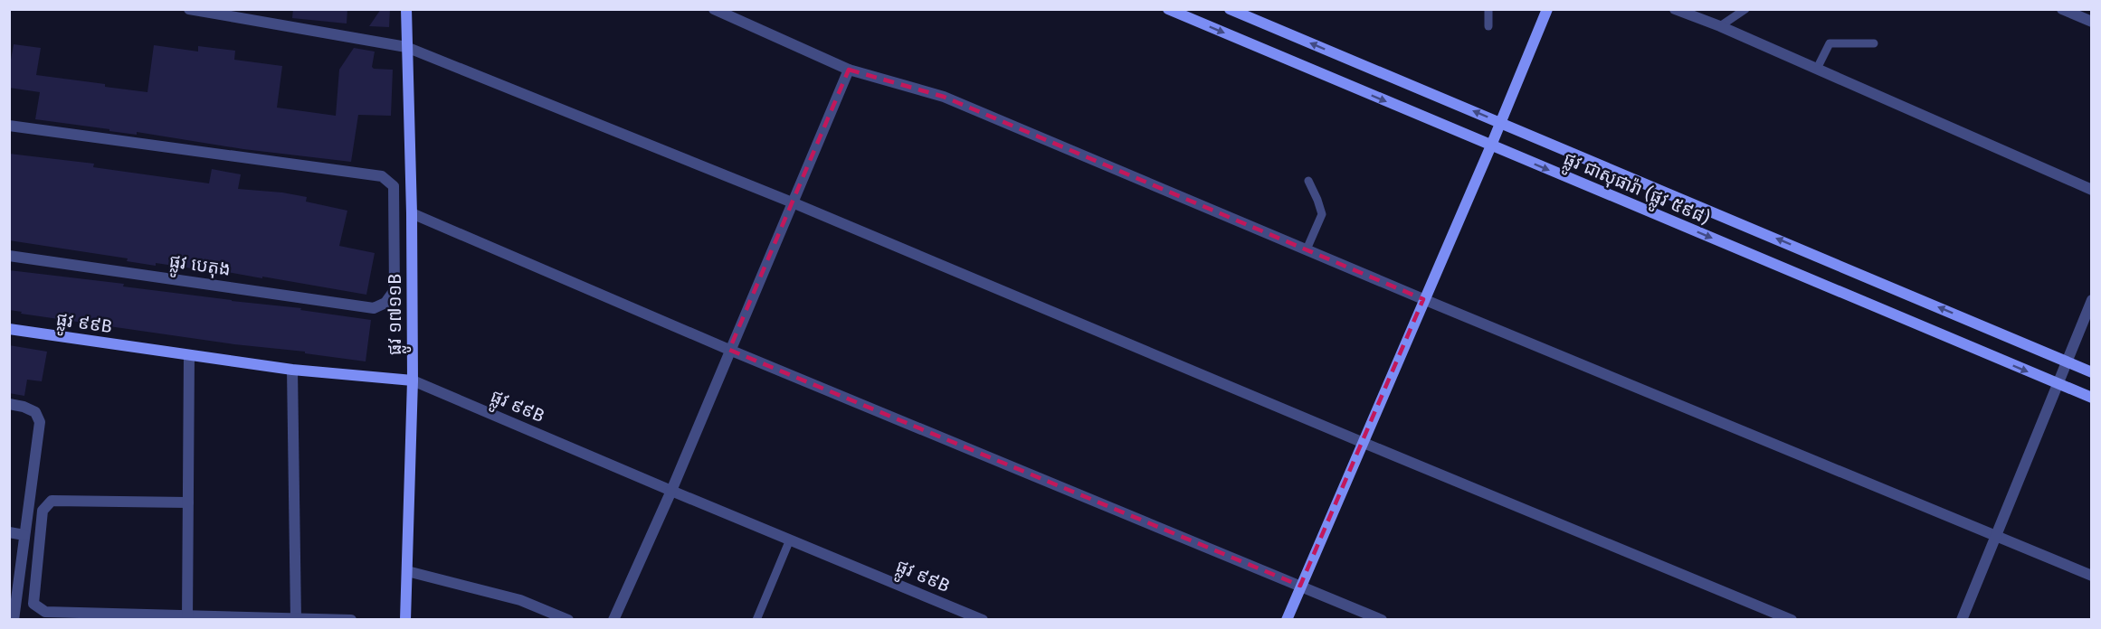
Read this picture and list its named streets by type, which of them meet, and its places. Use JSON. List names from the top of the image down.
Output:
{
  "streets": {
    "main road": ["ផ្លូវ ជាសុផារ៉ា (ផ្លូវ ៥៩៨)", "ផ្លូវ ១៧១១B", "ផ្លូវ ៩៩B"],
    "street": ["ផ្លូវ បេតុង"]
  },
  "crossings": [
    ["ផ្លូវ ១៧១១B", "ផ្លូវ ៩៩B"]
  ]
}
